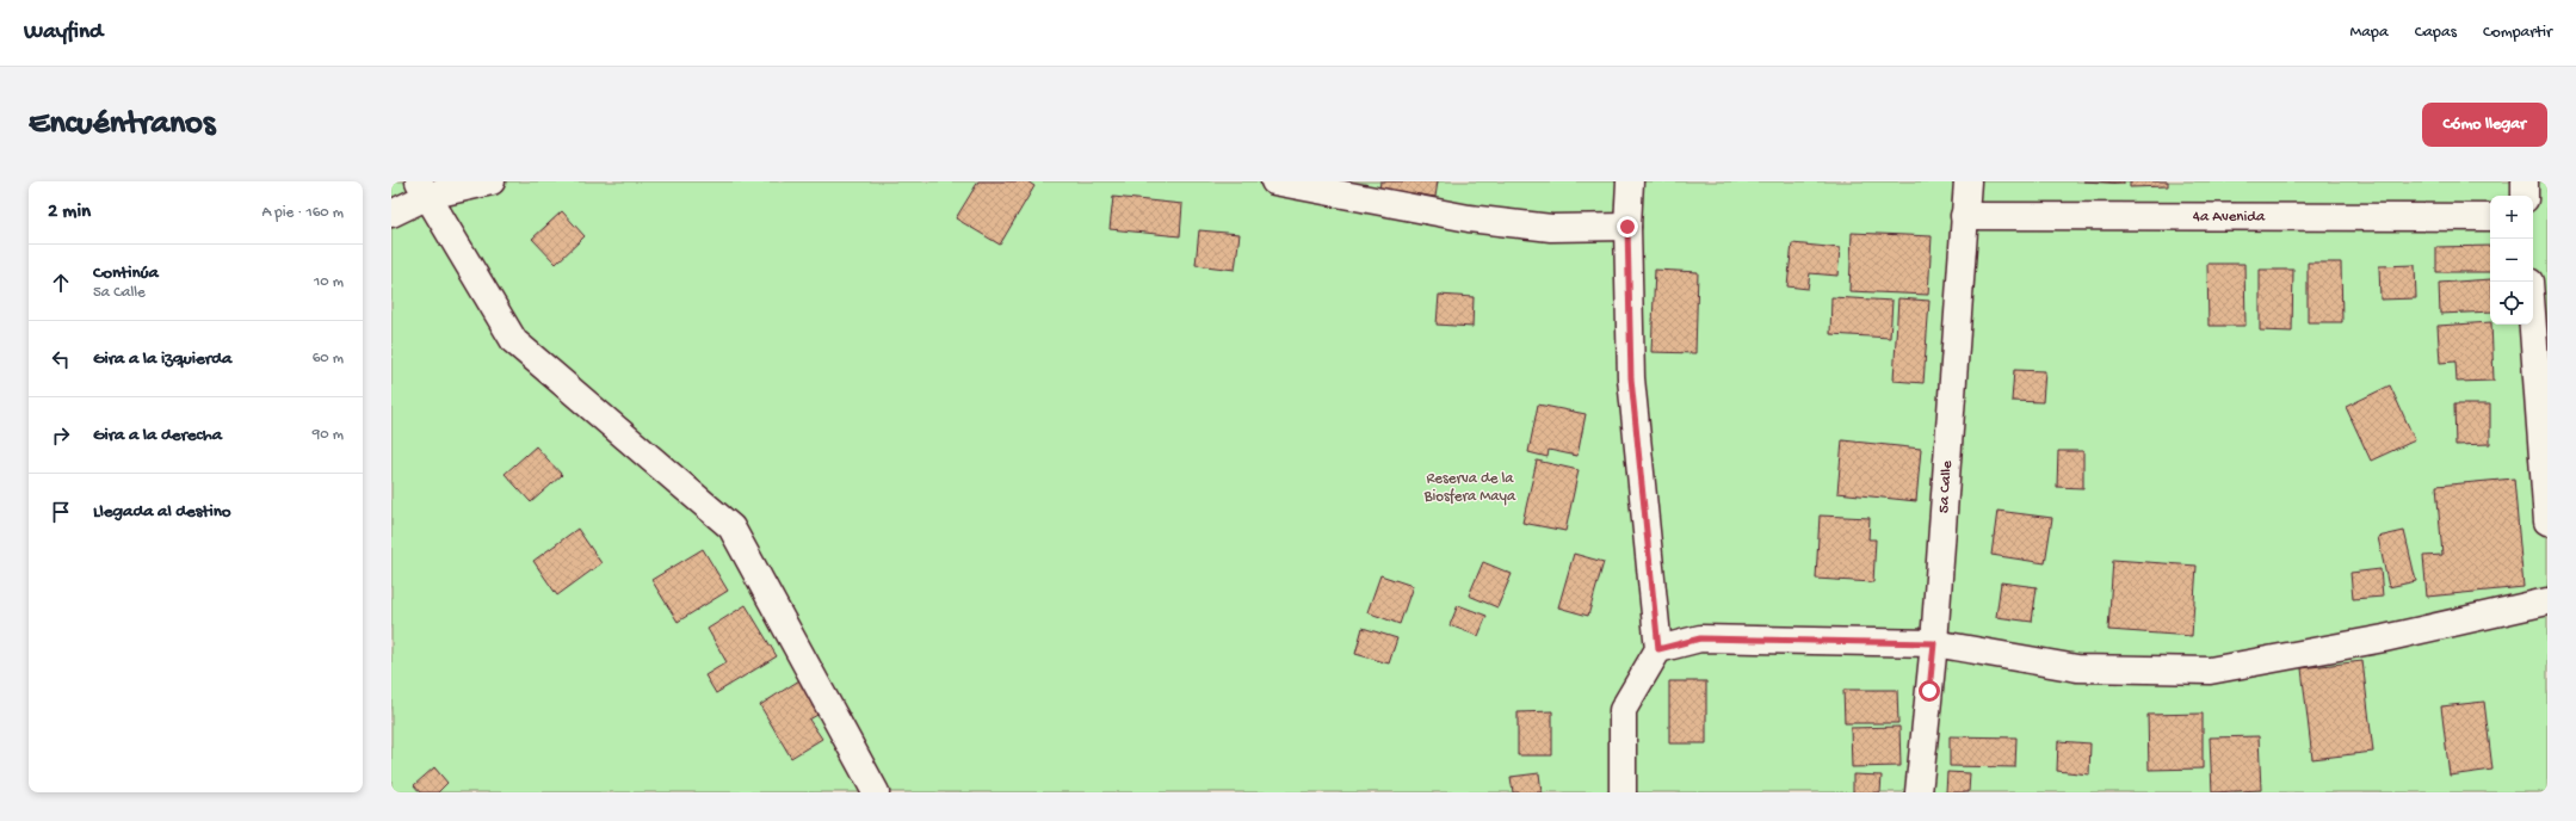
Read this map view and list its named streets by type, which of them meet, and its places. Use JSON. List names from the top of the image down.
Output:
{
  "streets": {
    "street": ["4a Avenida", "5a Calle"]
  },
  "crossings": [
    ["4a Avenida", "5a Calle"]
  ],
  "parks": ["Reserva de la Biosfera Maya"],
  "page": {
    "header": "Wayfind",
    "nav": ["Mapa", "Capas", "Compartir"],
    "buttons": "Cómo llegar",
    "title": "Encuéntranos",
    "heading": ["2 min", "A pie · 160 m"],
    "map_buttons": ["+", "−"],
    "list": [
      ["Continúa", "5a Calle", "10 m"],
      ["Gira a la izquierda", "60 m"],
      ["Gira a la derecha", "90 m"],
      "Llegada al destino"
    ]
  }
}
